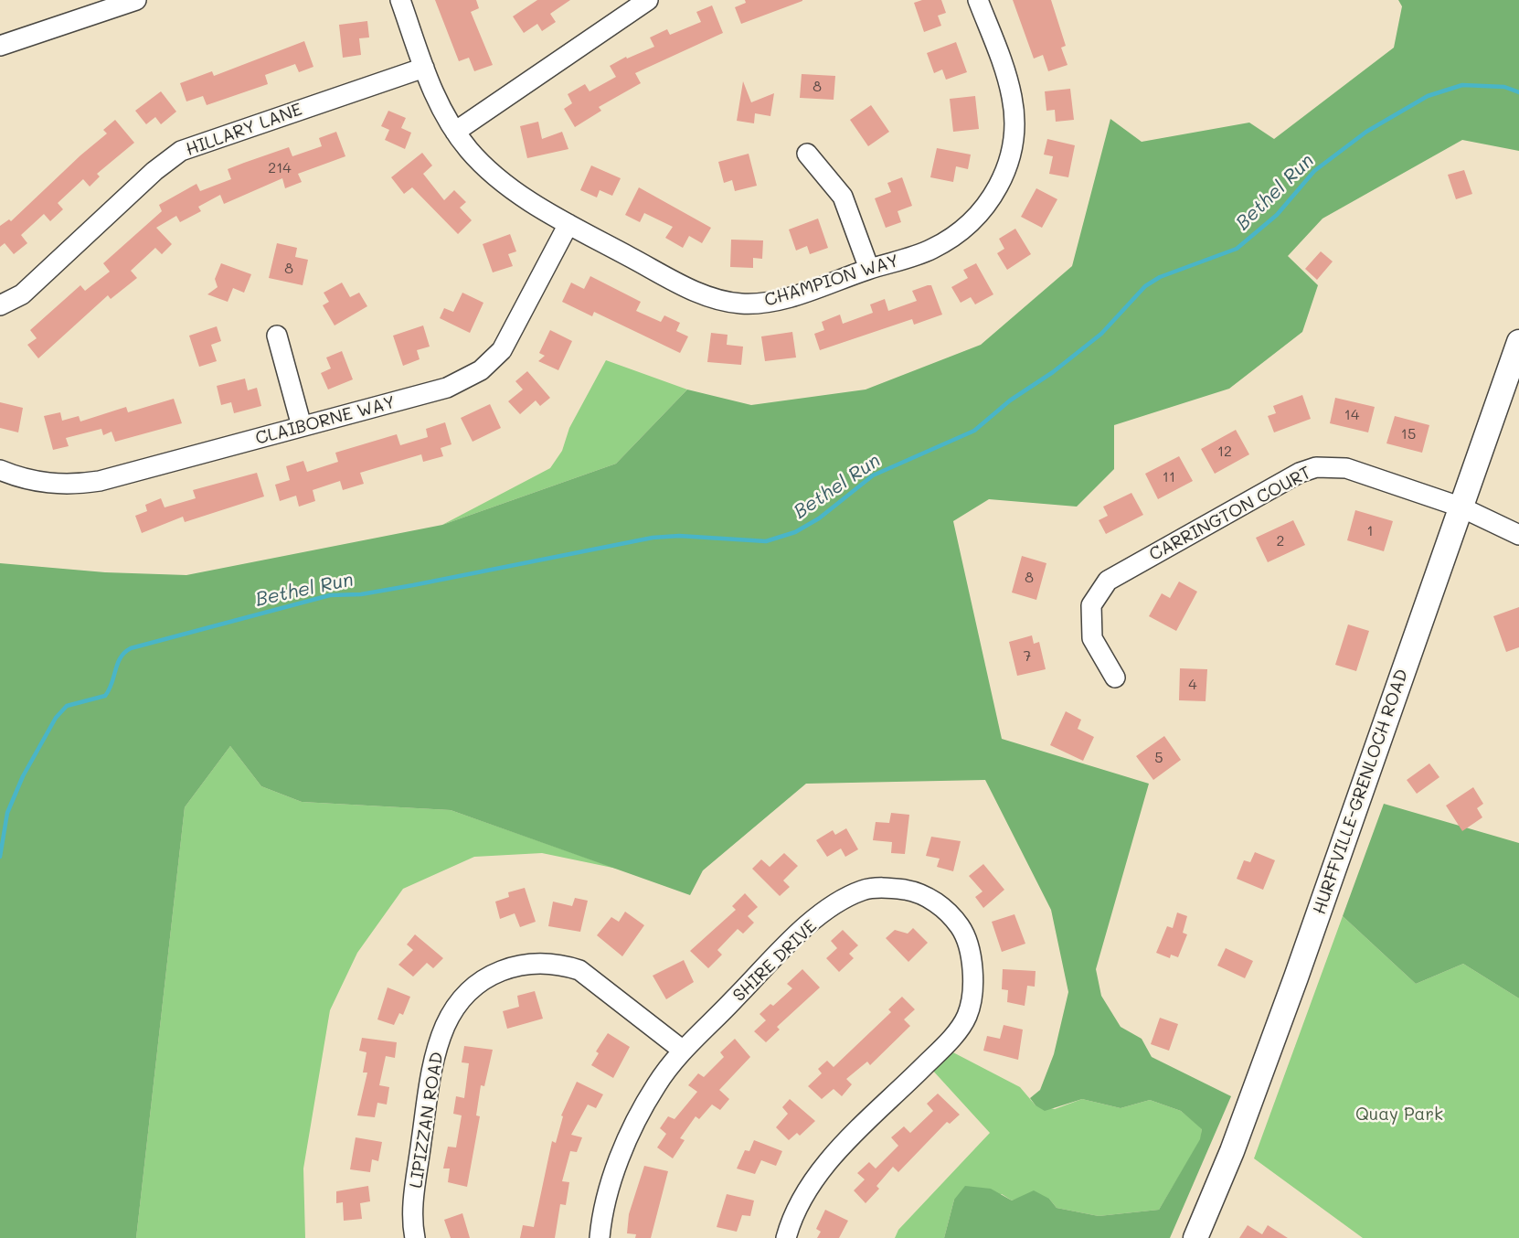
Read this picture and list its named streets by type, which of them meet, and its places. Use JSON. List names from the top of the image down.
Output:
{
  "streets": {
    "main road": ["HURFFVILLE-GRENLOCH ROAD"],
    "street": [
      "HILLARY LANE",
      "CHAMPION WAY",
      "CLAIBORNE WAY",
      "CARRINGTON COURT",
      "SHIRE DRIVE",
      "LIPIZZAN ROAD"
    ]
  },
  "crossings": [
    ["HILLARY LANE", "CHAMPION WAY"],
    ["CHAMPION WAY", "CLAIBORNE WAY"],
    ["CARRINGTON COURT", "HURFFVILLE-GRENLOCH ROAD"],
    ["SHIRE DRIVE", "LIPIZZAN ROAD"]
  ],
  "water": ["Bethel Run"],
  "parks": ["Quay Park"],
  "house_numbers": [
    "8",
    "214",
    "8",
    "14",
    "15",
    "12",
    "11",
    "1",
    "2",
    "8",
    "7",
    "4",
    "5"
  ]
}
